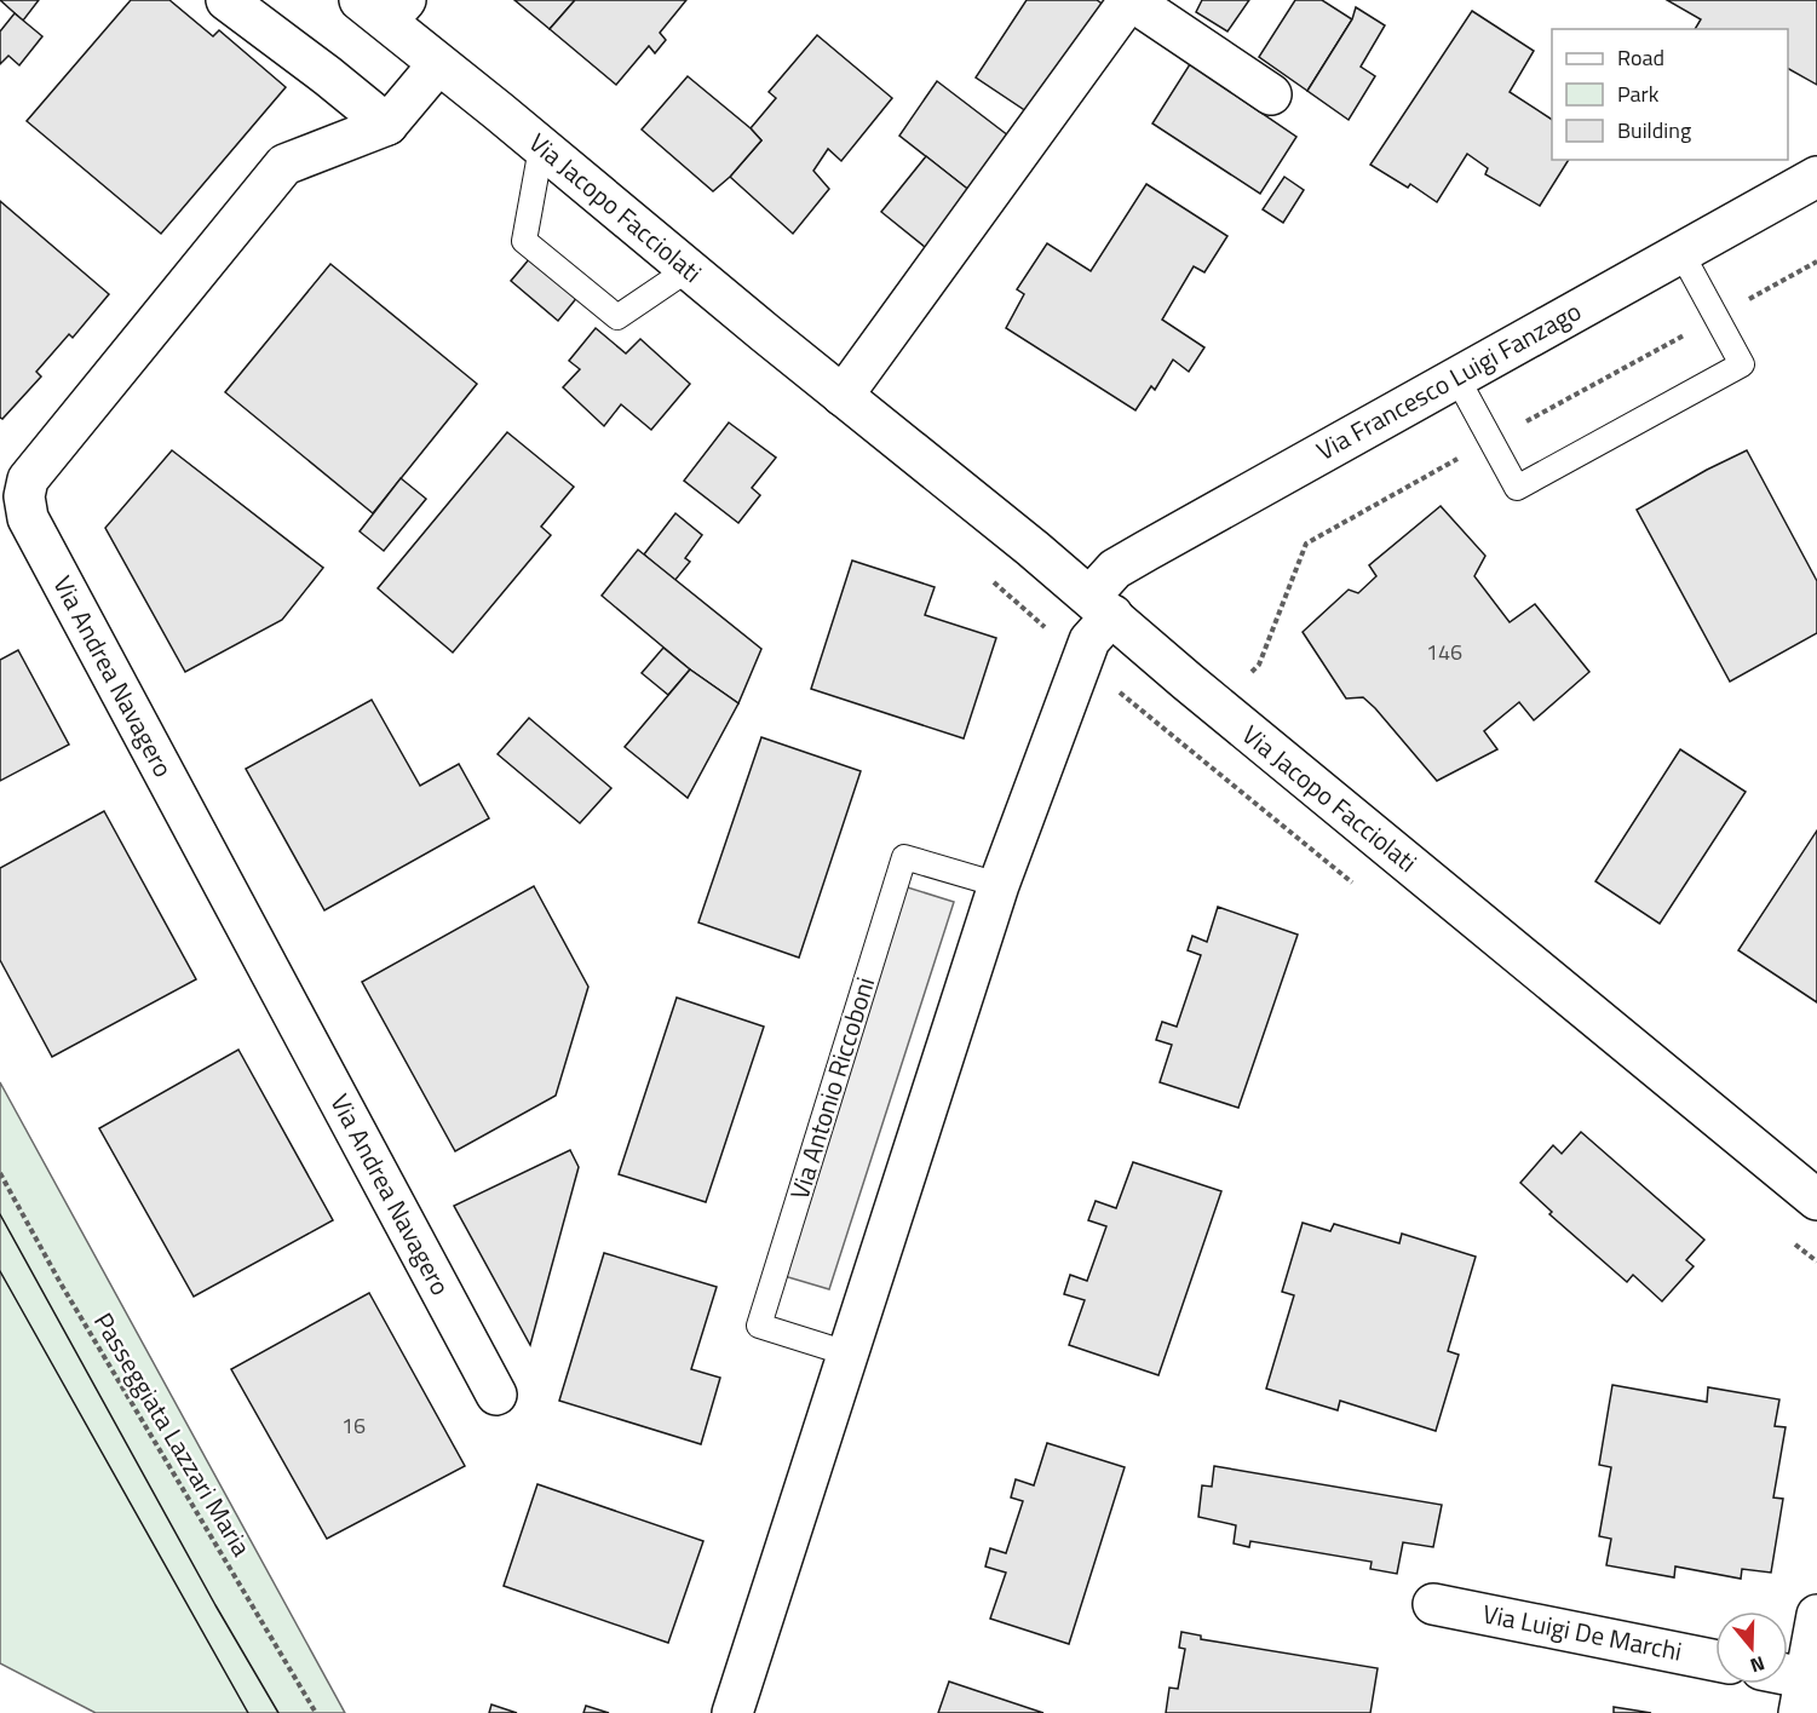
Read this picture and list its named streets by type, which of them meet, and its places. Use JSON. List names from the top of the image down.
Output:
{
  "streets": {
    "street": [
      "Via Jacopo Facciolati",
      "Via Francesco Luigi Fanzago",
      "Via Andrea Navagero",
      "Via Luigi De Marchi"
    ],
    "lane": ["Via Antonio Riccoboni"],
    "path": ["Passeggiata Lazzari Maria"]
  },
  "crossings": [
    ["Via Jacopo Facciolati", "Via Francesco Luigi Fanzago"],
    ["Via Jacopo Facciolati", "Via Andrea Navagero"]
  ],
  "house_numbers": ["146", "16"],
  "legend": ["Road", "Park", "Building"],
  "north": "bottom"
}
